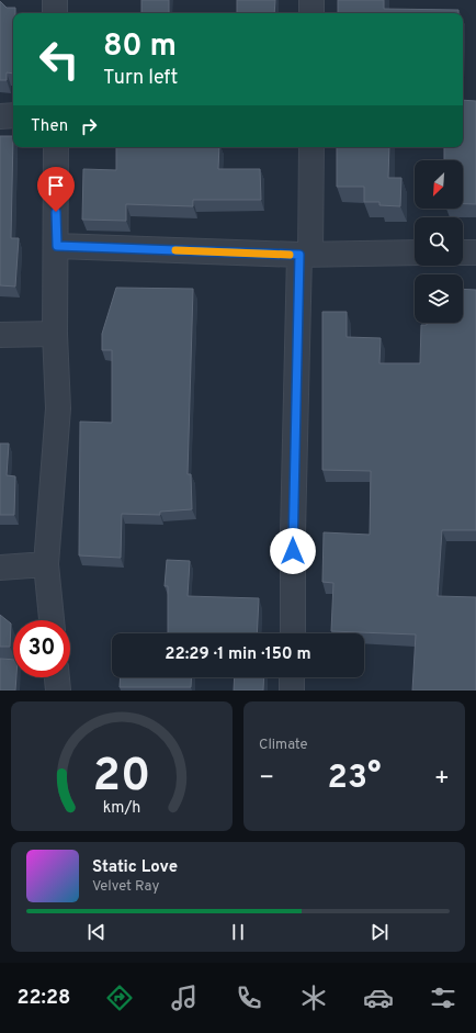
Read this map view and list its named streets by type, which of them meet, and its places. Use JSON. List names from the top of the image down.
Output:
{
  "north": "bottom left",
  "page": {
    "turn": ["80 m", "Turn left"],
    "then": "Then",
    "limit": "30",
    "trip": "22:29 · 1 min · 150 m",
    "tile": "Climate",
    "heat": ["−", "23°", "+"],
    "song": ["Static Love", "Velvet Ray"],
    "tabs": "22:28",
    "gauge": ["20", "km/h"]
  }
}
